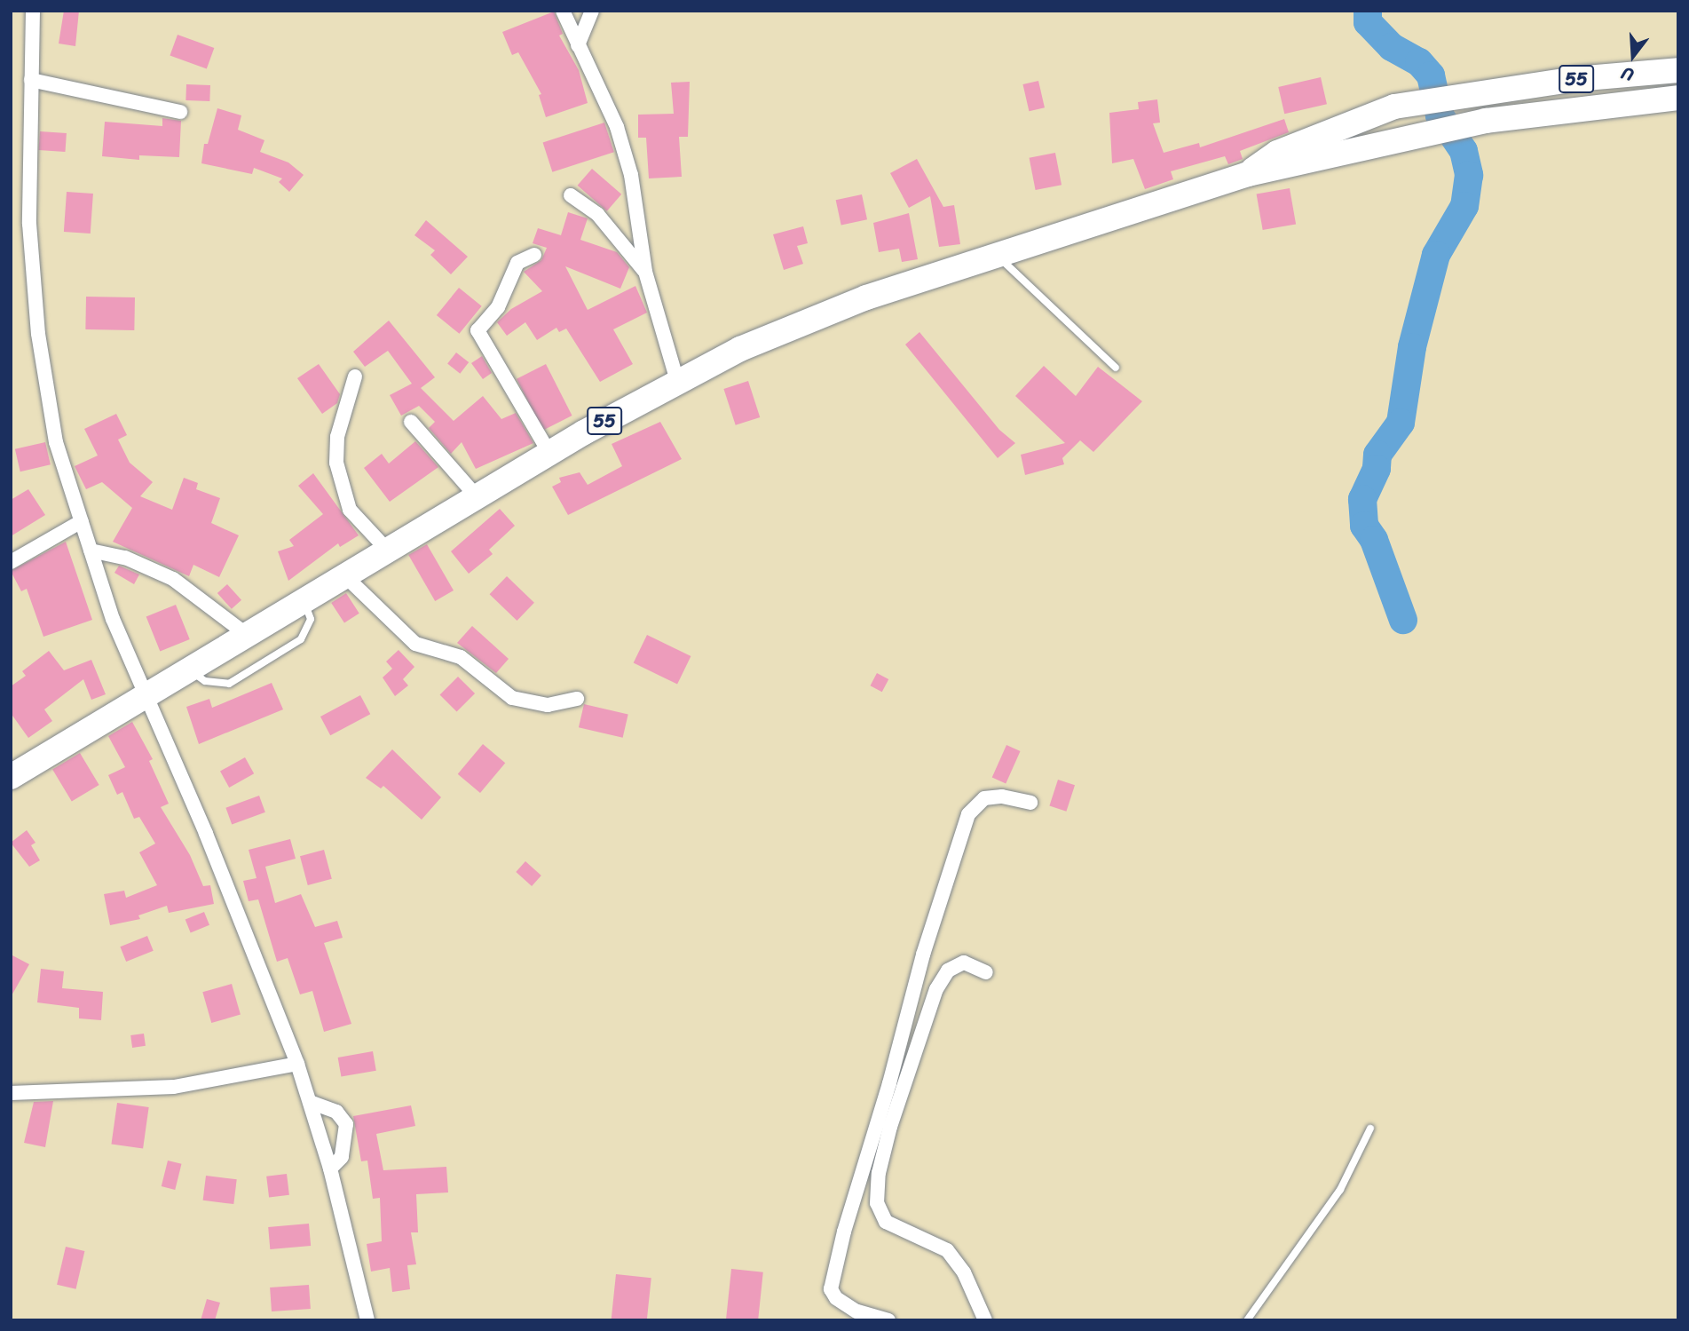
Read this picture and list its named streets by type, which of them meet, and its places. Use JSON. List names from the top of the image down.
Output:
{
  "streets": {
    "highway": ["55"]
  },
  "north": "bottom"
}
